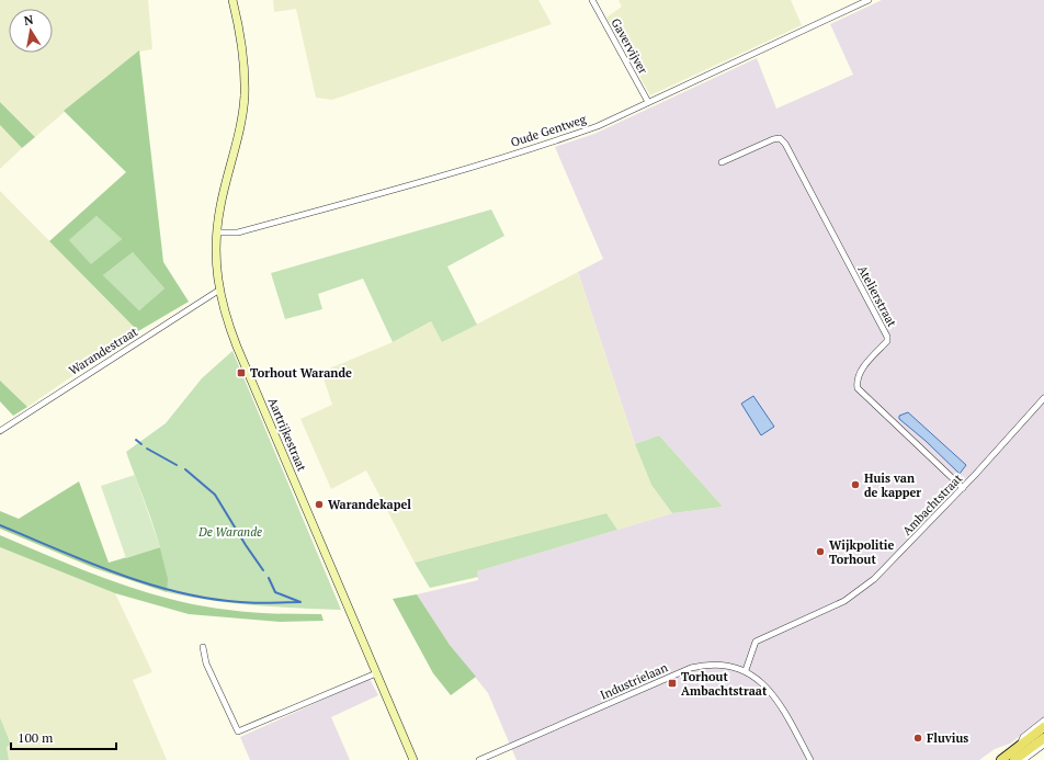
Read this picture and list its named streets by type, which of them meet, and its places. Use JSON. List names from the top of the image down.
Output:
{
  "streets": {
    "street": [
      "Gavervijver",
      "Oude Gentweg",
      "Atelierstraat",
      "Warandestraat",
      "Aartrijkestraat",
      "Ambachtstraat",
      "Industrielaan"
    ]
  },
  "crossings": [
    ["Gavervijver", "Oude Gentweg"],
    ["Oude Gentweg", "Aartrijkestraat"],
    ["Atelierstraat", "Ambachtstraat"],
    ["Warandestraat", "Aartrijkestraat"],
    ["Ambachtstraat", "Industrielaan"]
  ],
  "parks": ["De Warande"],
  "places": {
    "transit": ["Torhout Warande", "Torhout Ambachtstraat"],
    "other": [
      "Huis van de kapper",
      "Warandekapel",
      "Wijkpolitie Torhout",
      "Fluvius"
    ]
  },
  "scale_bar": "100 m",
  "north": "top"
}
